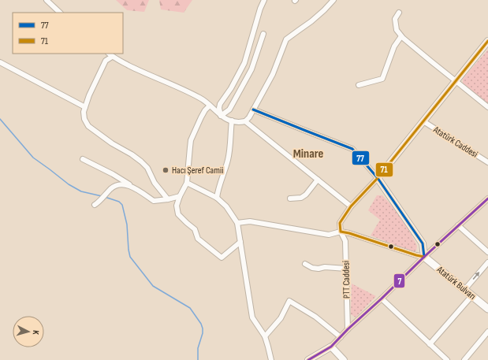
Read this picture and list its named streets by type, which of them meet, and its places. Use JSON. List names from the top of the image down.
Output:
{
  "streets": {
    "main road": ["Atatürk Bulvarı"],
    "street": ["Atatürk Caddesi", "PTT Caddesi"]
  },
  "districts": ["Minare"],
  "places": ["Hacı Şeref Camii"],
  "lines": ["transit line 71", "transit line 77", "transit line 7"],
  "legend": ["77", "71"],
  "north": "right"
}
